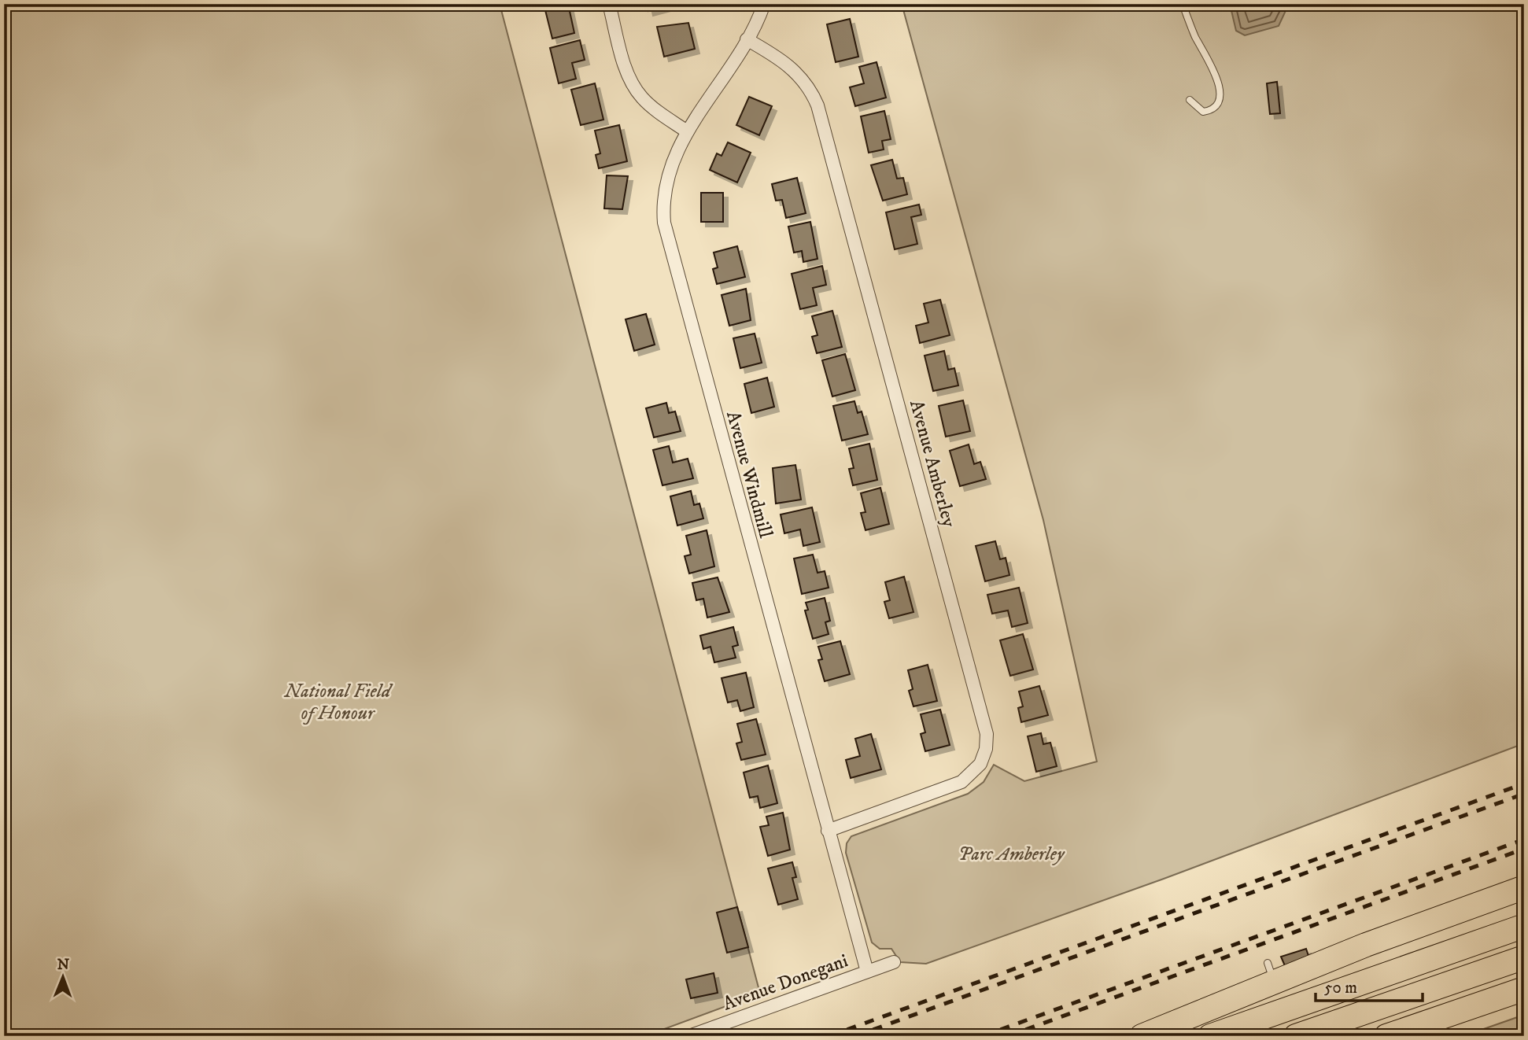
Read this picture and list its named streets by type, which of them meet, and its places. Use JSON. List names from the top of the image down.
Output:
{
  "streets": {
    "street": ["Avenue Amberley", "Avenue Windmill", "Avenue Donegani"]
  },
  "crossings": [
    ["Avenue Amberley", "Avenue Windmill"],
    ["Avenue Windmill", "Avenue Donegani"]
  ],
  "parks": ["National Field of Honour", "Parc Amberley"],
  "scale_bar": "50 m",
  "north": "top"
}
